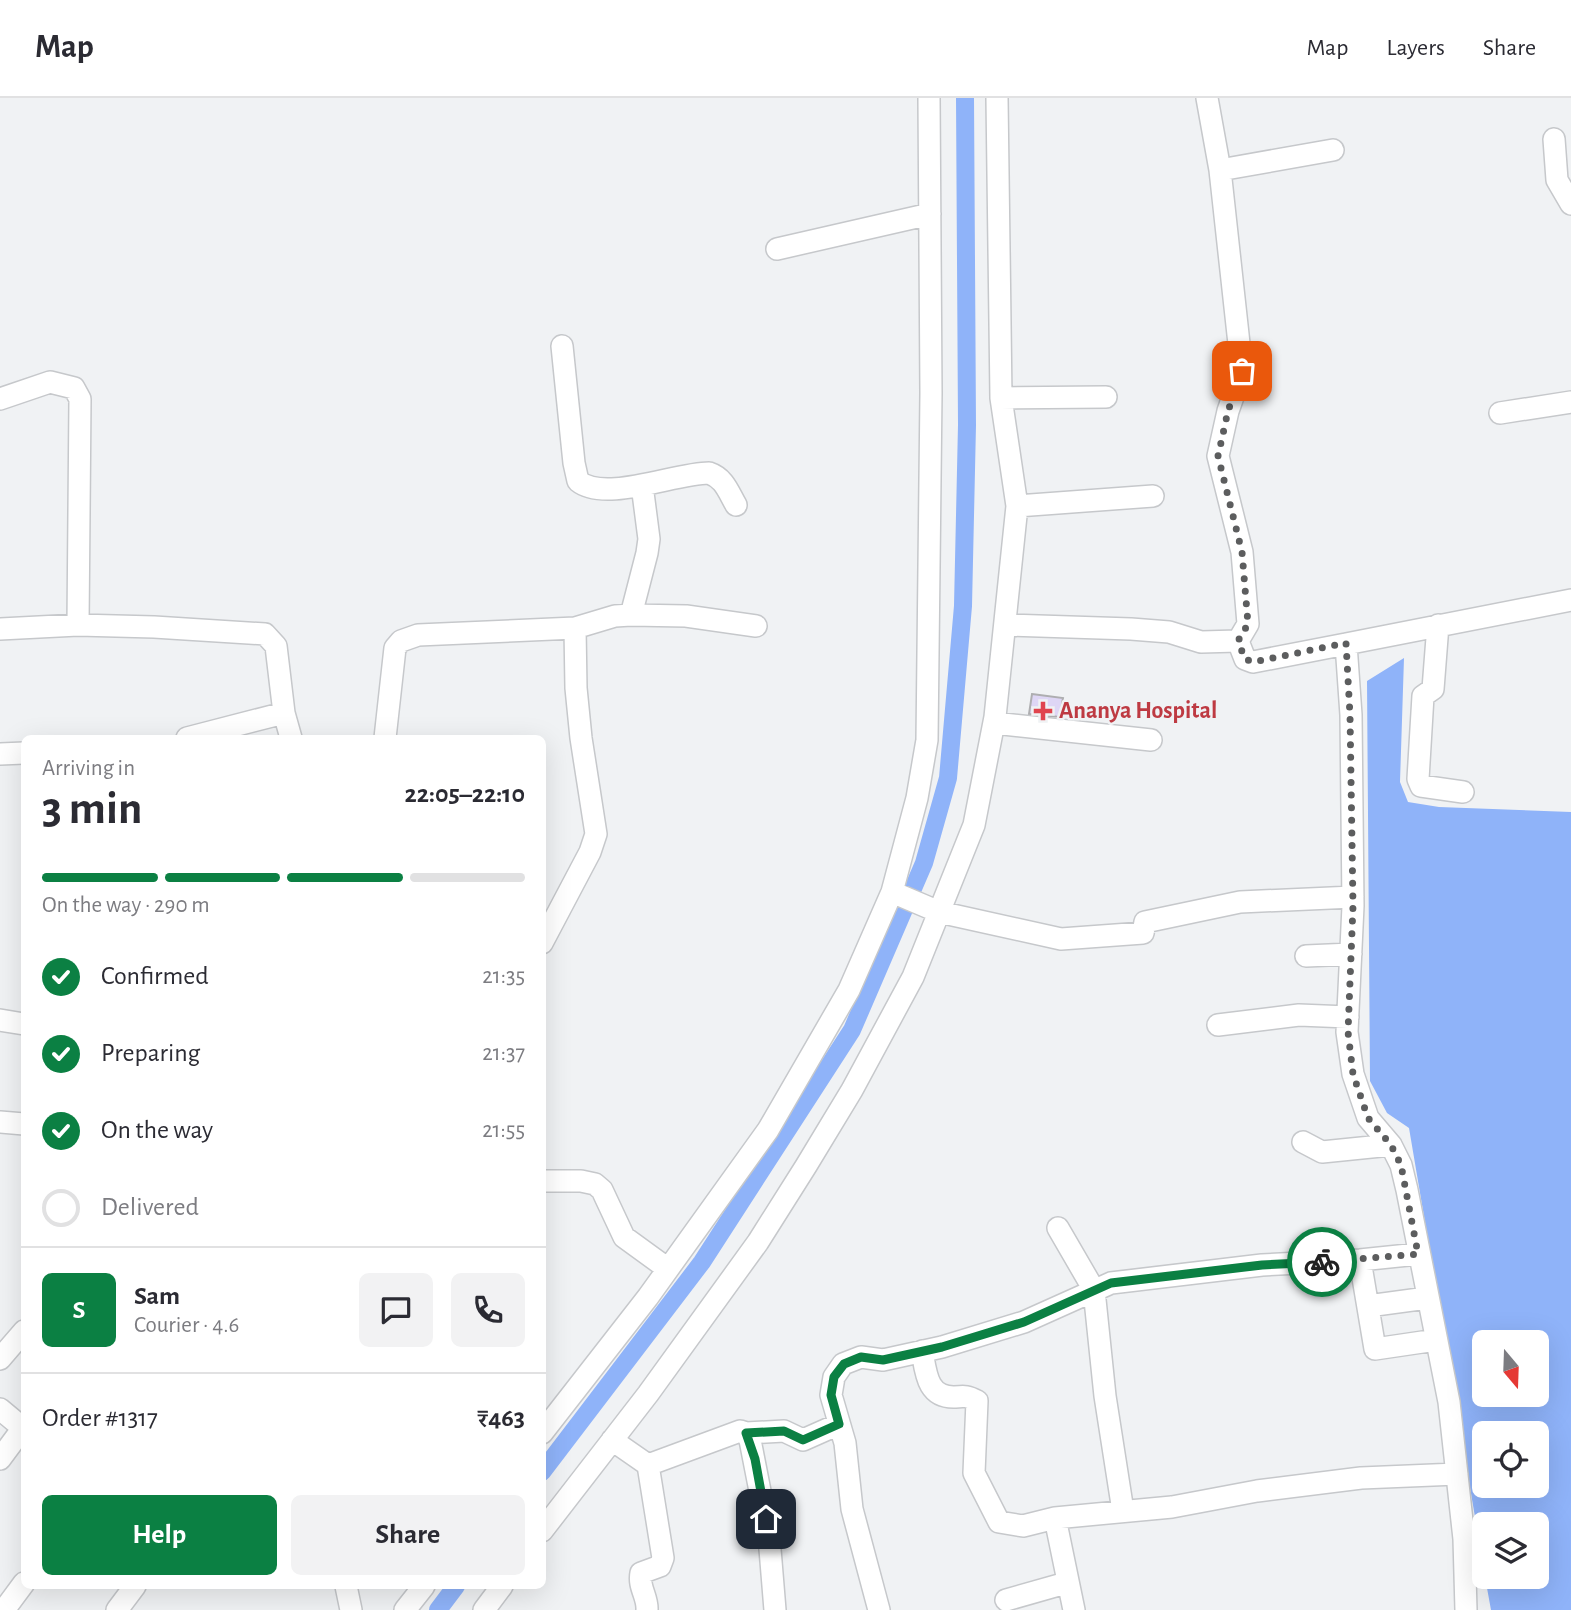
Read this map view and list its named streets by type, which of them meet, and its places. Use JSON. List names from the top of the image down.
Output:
{
  "places": {
    "health": ["Ananya Hospital"]
  },
  "north": "bottom",
  "page": {
    "header": "Map",
    "nav": ["Map", "Layers", "Share"],
    "heading": ["3 min", "Arriving in", "22:05–22:10"],
    "panel": [
      "Sam",
      "Courier · 4.6",
      "Order #1317",
      "₹463"
    ],
    "bar": "On the way · 290 m",
    "list": [
      ["Confirmed", "21:35"],
      ["Preparing", "21:37"],
      ["On the way", "21:55"],
      "Delivered"
    ],
    "round": "S",
    "buttons": ["Help", "Share"]
  }
}
